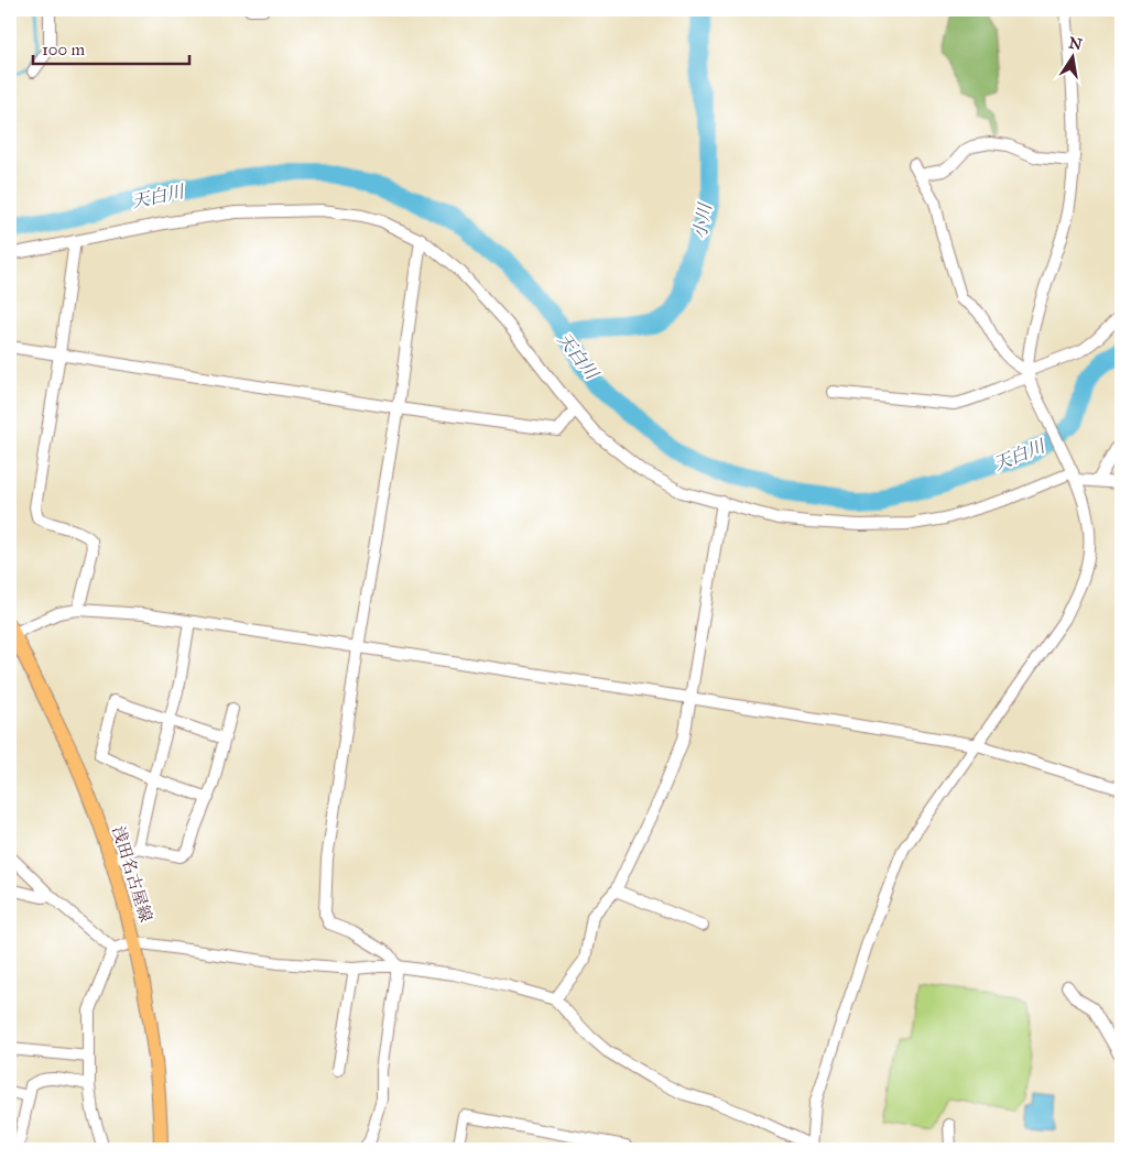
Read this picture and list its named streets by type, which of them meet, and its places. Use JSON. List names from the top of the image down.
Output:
{
  "streets": {
    "main road": ["浅田名古屋線"]
  },
  "water": ["天白川", "小川"],
  "scale_bar": "100 m",
  "north": "top"
}
